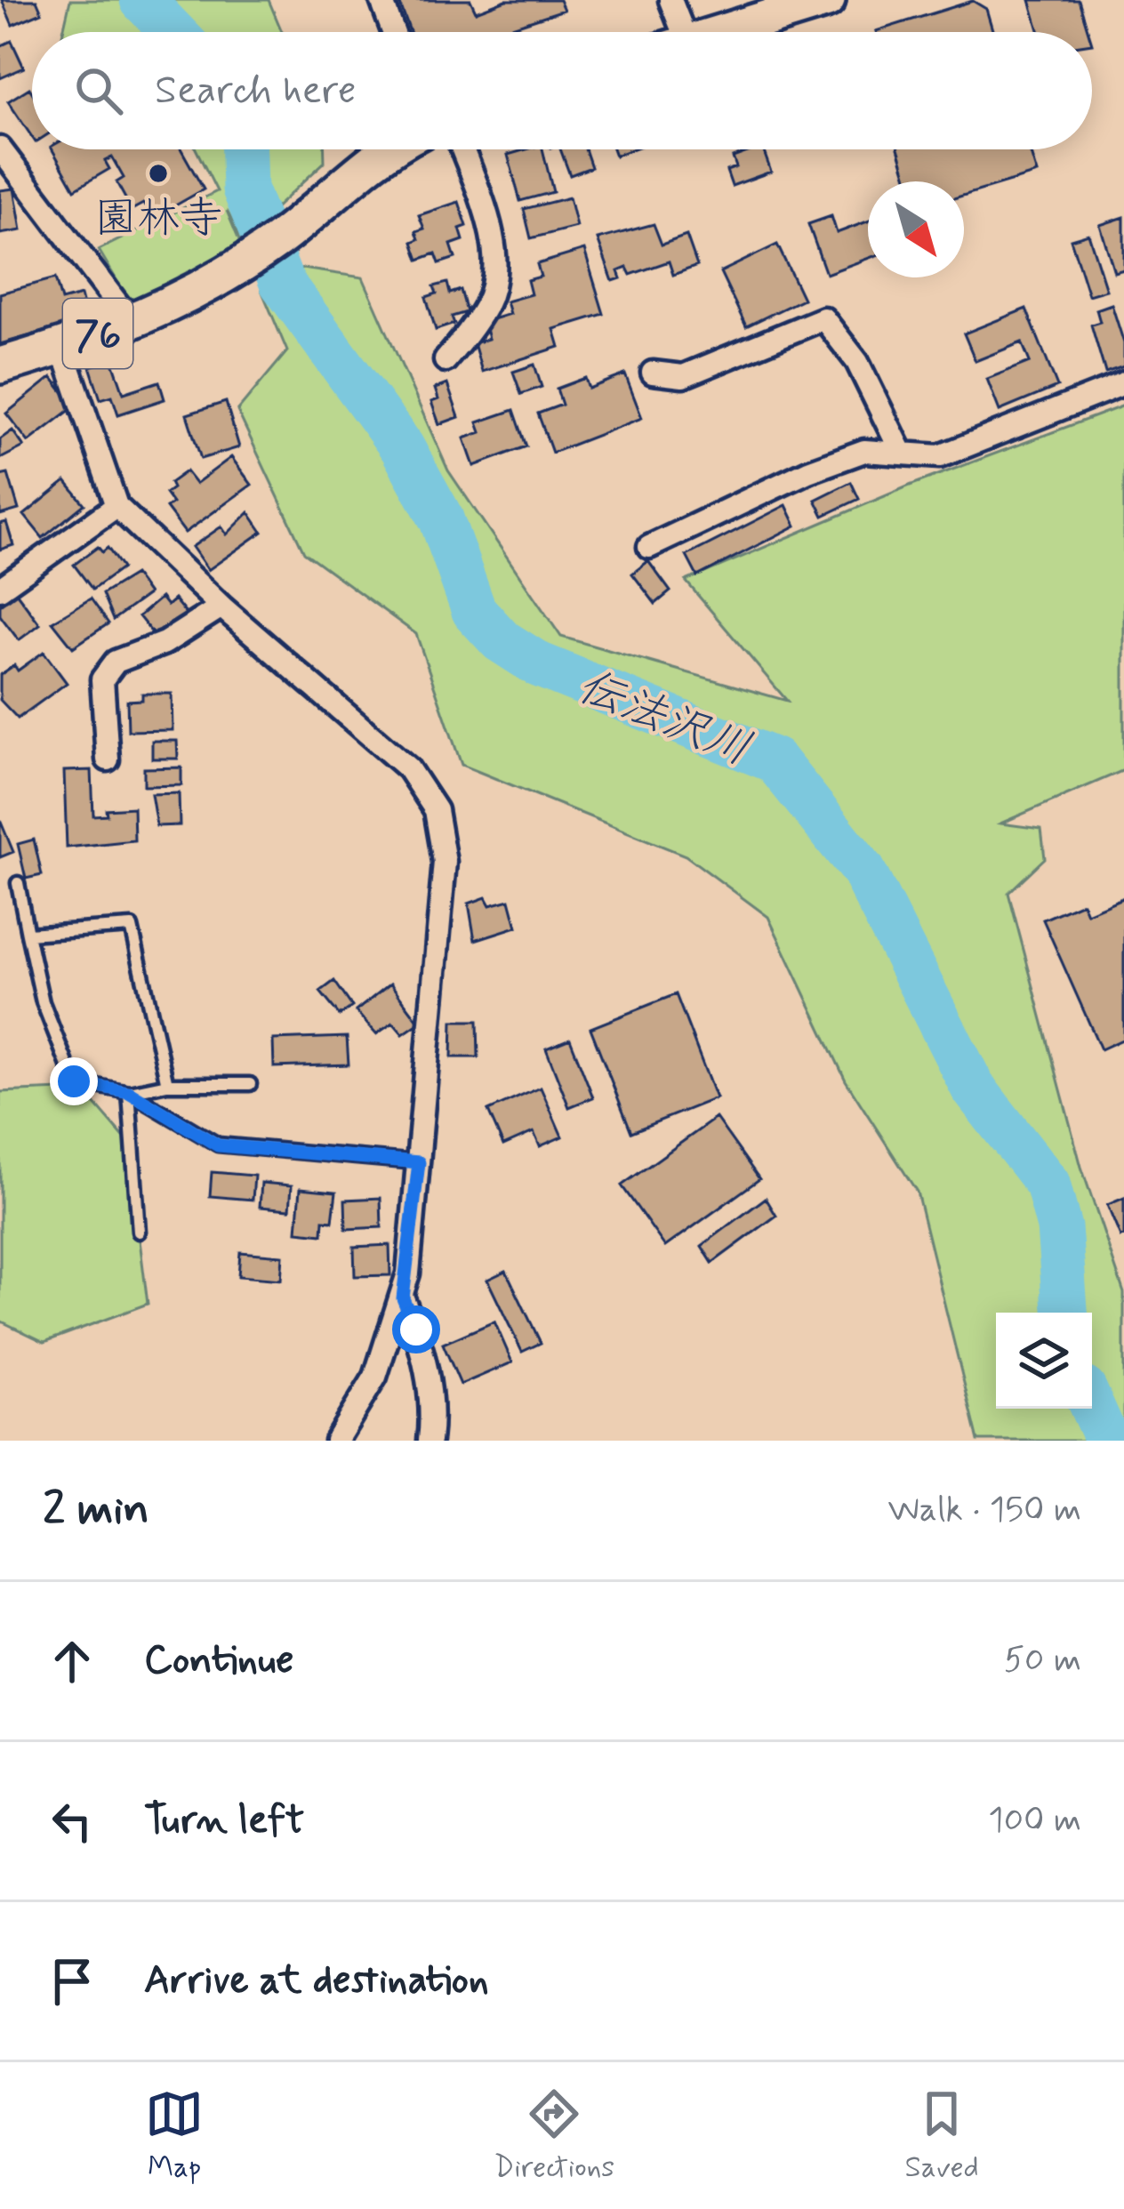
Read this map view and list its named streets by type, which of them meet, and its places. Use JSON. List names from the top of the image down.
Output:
{
  "streets": {
    "main road": ["76"]
  },
  "water": ["伝法沢川"],
  "places": ["園林寺"],
  "north": "bottom right",
  "page": {
    "search": "Search here",
    "heading": ["2 min", "Walk · 150 m"],
    "list": [
      ["Continue", "50 m"],
      ["Turn left", "100 m"],
      "Arrive at destination"
    ],
    "nav": ["Map", "Directions", "Saved"]
  }
}
